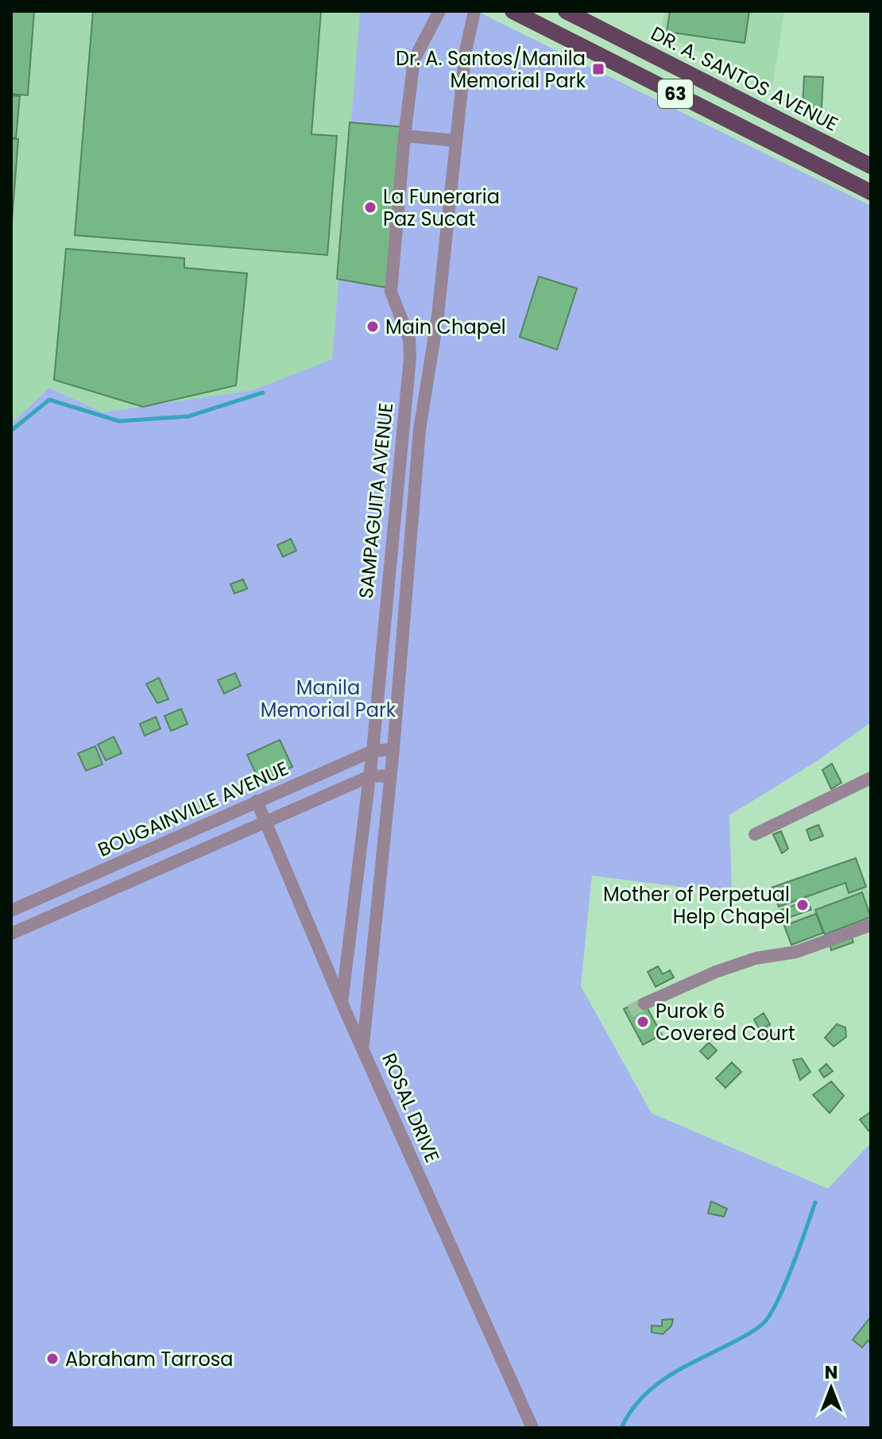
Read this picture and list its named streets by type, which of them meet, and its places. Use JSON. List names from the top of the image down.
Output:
{
  "streets": {
    "main road": ["DR. A. SANTOS AVENUE", "63"],
    "street": ["SAMPAGUITA AVENUE", "BOUGAINVILLE AVENUE", "ROSAL DRIVE"]
  },
  "crossings": [
    ["SAMPAGUITA AVENUE", "BOUGAINVILLE AVENUE"],
    ["SAMPAGUITA AVENUE", "ROSAL DRIVE"],
    ["BOUGAINVILLE AVENUE", "ROSAL DRIVE"]
  ],
  "parks": ["Manila Memorial Park"],
  "places": {
    "transit": ["Dr. A. Santos/Manila Memorial Park"],
    "other": [
      "La Funeraria Paz Sucat",
      "Main Chapel",
      "Mother of Perpetual Help Chapel",
      "Purok 6 Covered Court",
      "Abraham Tarrosa"
    ]
  },
  "north": "top"
}
